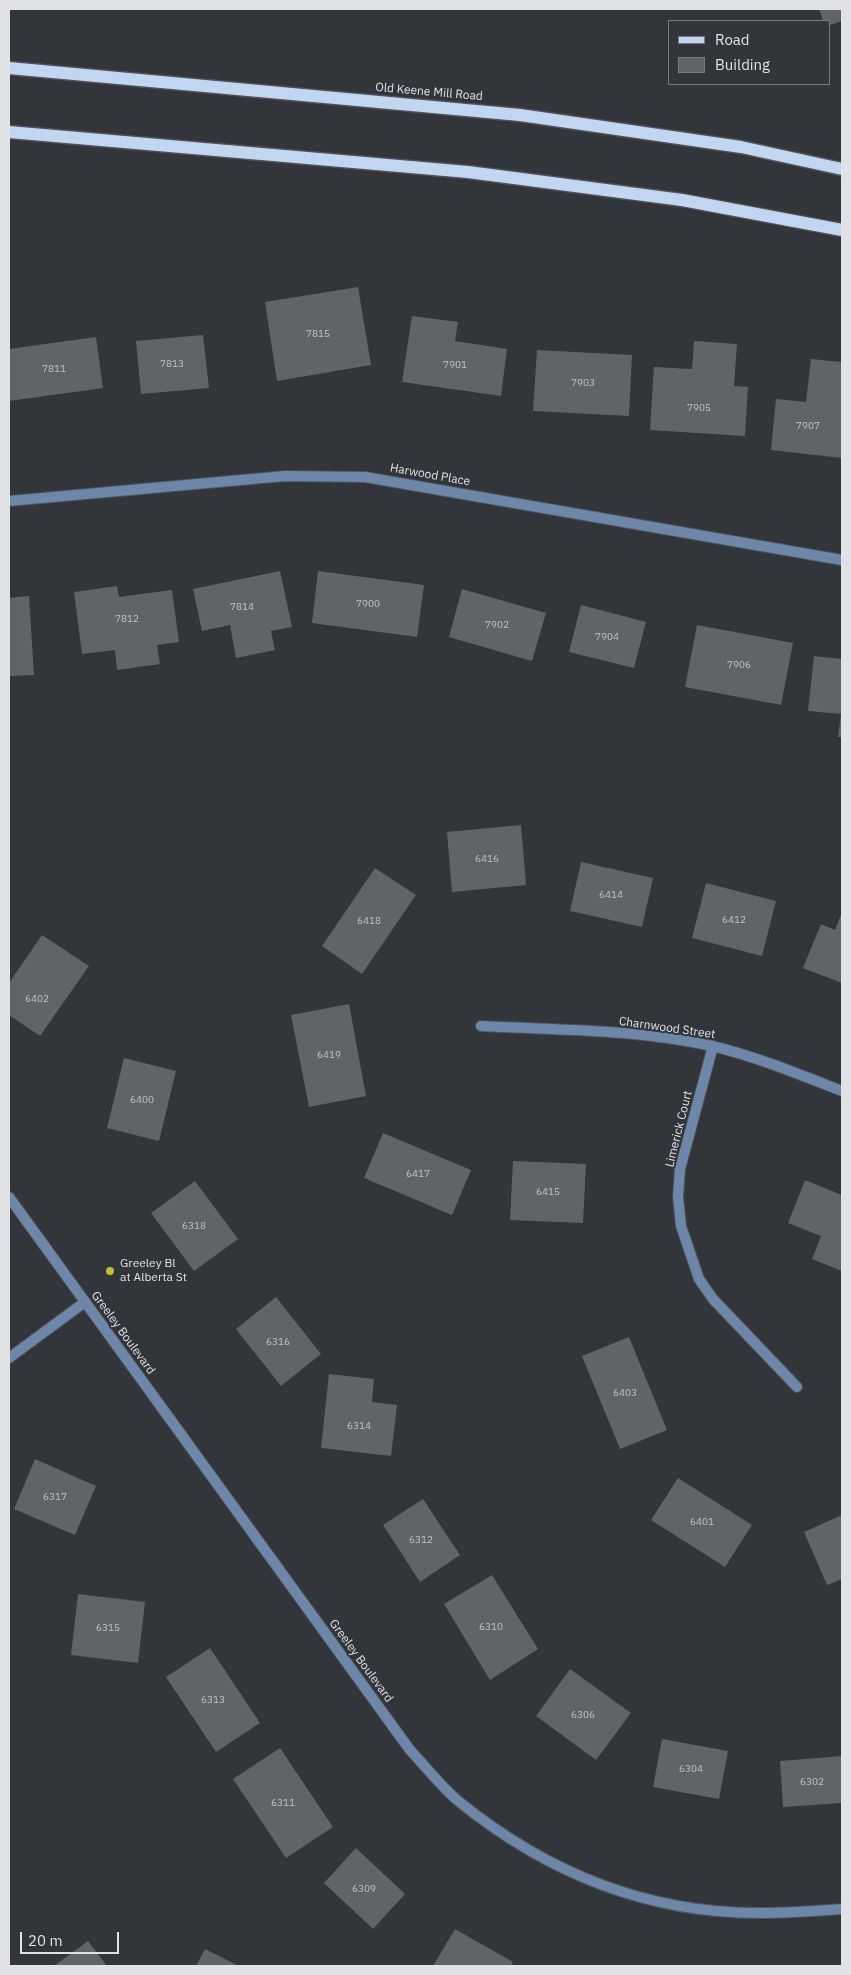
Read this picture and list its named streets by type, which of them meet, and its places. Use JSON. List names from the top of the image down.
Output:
{
  "streets": {
    "main road": ["Old Keene Mill Road"],
    "street": [
      "Harwood Place",
      "Charnwood Street",
      "Limerick Court",
      "Greeley Boulevard"
    ]
  },
  "crossings": [
    ["Charnwood Street", "Limerick Court"]
  ],
  "places": ["Greeley Bl at Alberta St"],
  "house_numbers": [
    "7815",
    "7813",
    "7901",
    "7811",
    "7903",
    "7905",
    "7907",
    "7900",
    "7814",
    "7812",
    "7902",
    "7904",
    "7906",
    "6416",
    "6414",
    "6412",
    "6418",
    "6402",
    "6419",
    "6400",
    "6417",
    "6415",
    "6318",
    "6316",
    "6403",
    "6314",
    "6317",
    "6401",
    "6312",
    "6310",
    "6315",
    "6313",
    "6306",
    "6304",
    "6302",
    "6311",
    "6309"
  ],
  "legend": ["Road", "Building"],
  "scale_bar": "20 m"
}
